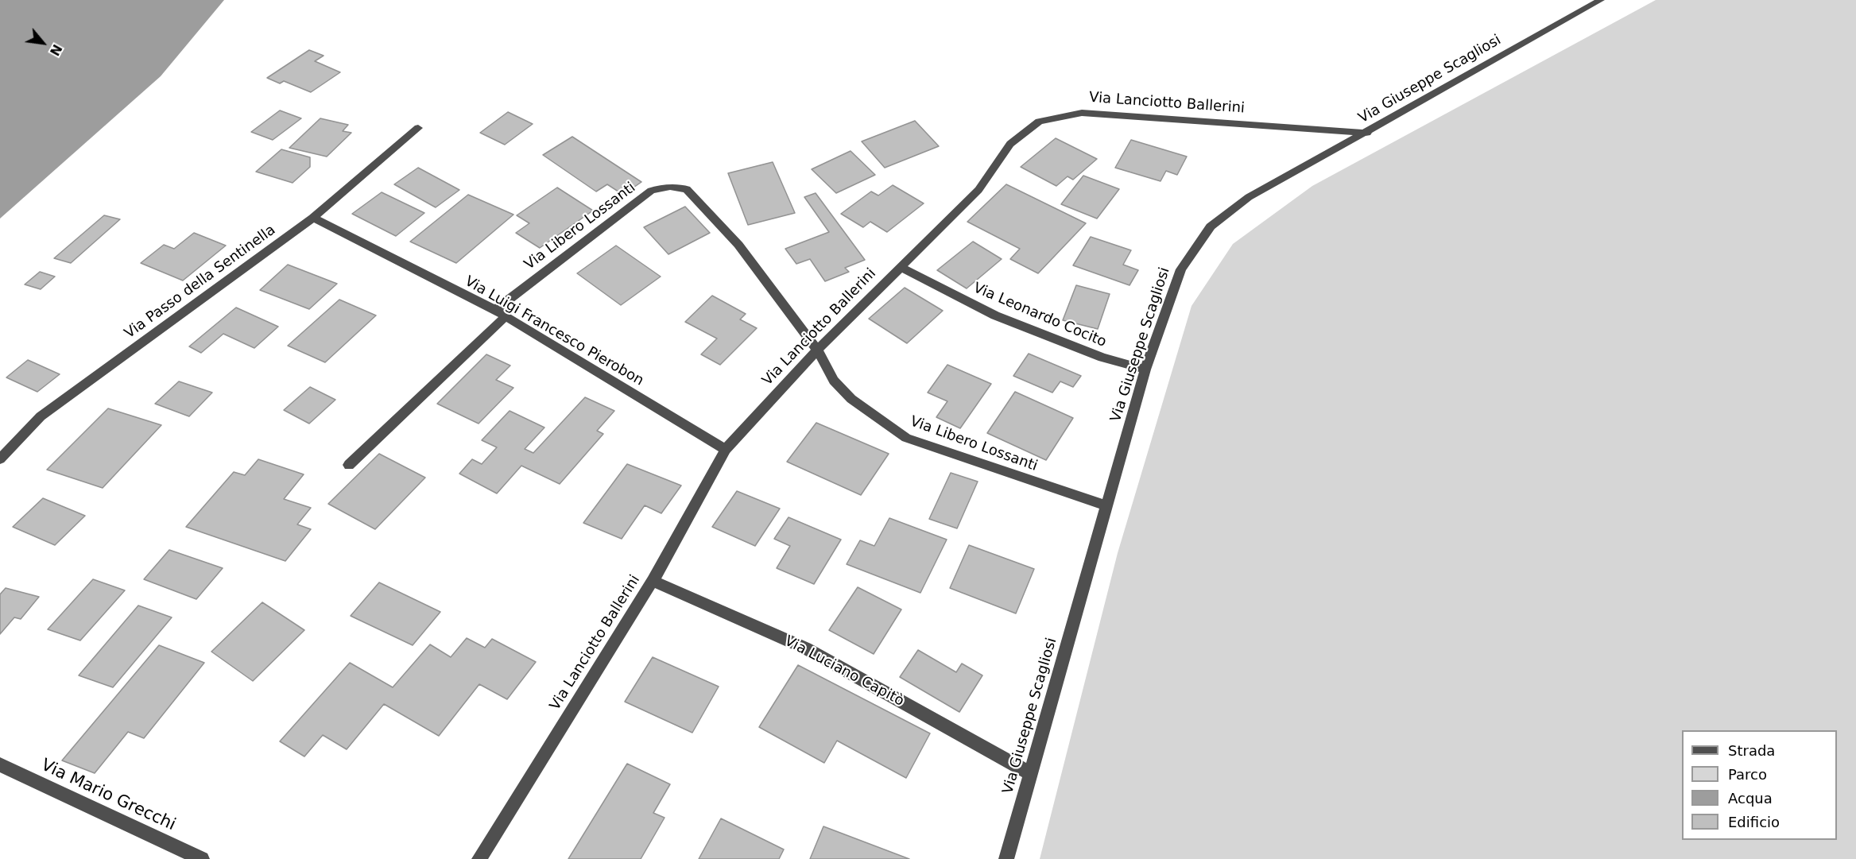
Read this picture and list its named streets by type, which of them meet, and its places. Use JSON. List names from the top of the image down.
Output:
{
  "streets": {
    "street": [
      "Via Giuseppe Scagliosi",
      "Via Lanciotto Ballerini",
      "Via Libero Lossanti",
      "Via Passo della Sentinella",
      "Via Leonardo Cocito",
      "Via Luigi Francesco Pierobon",
      "Via Luciano Capitò",
      "Via Mario Grecchi"
    ]
  },
  "crossings": [
    ["Via Giuseppe Scagliosi", "Via Lanciotto Ballerini"],
    ["Via Giuseppe Scagliosi", "Via Libero Lossanti"],
    ["Via Giuseppe Scagliosi", "Via Leonardo Cocito"],
    ["Via Giuseppe Scagliosi", "Via Luciano Capitò"],
    ["Via Lanciotto Ballerini", "Via Libero Lossanti"],
    ["Via Lanciotto Ballerini", "Via Leonardo Cocito"],
    ["Via Lanciotto Ballerini", "Via Luigi Francesco Pierobon"],
    ["Via Lanciotto Ballerini", "Via Luciano Capitò"],
    ["Via Libero Lossanti", "Via Luigi Francesco Pierobon"],
    ["Via Passo della Sentinella", "Via Luigi Francesco Pierobon"]
  ],
  "legend": [
    "Strada",
    "Parco",
    "Acqua",
    "Edificio"
  ],
  "north": "bottom right"
}
